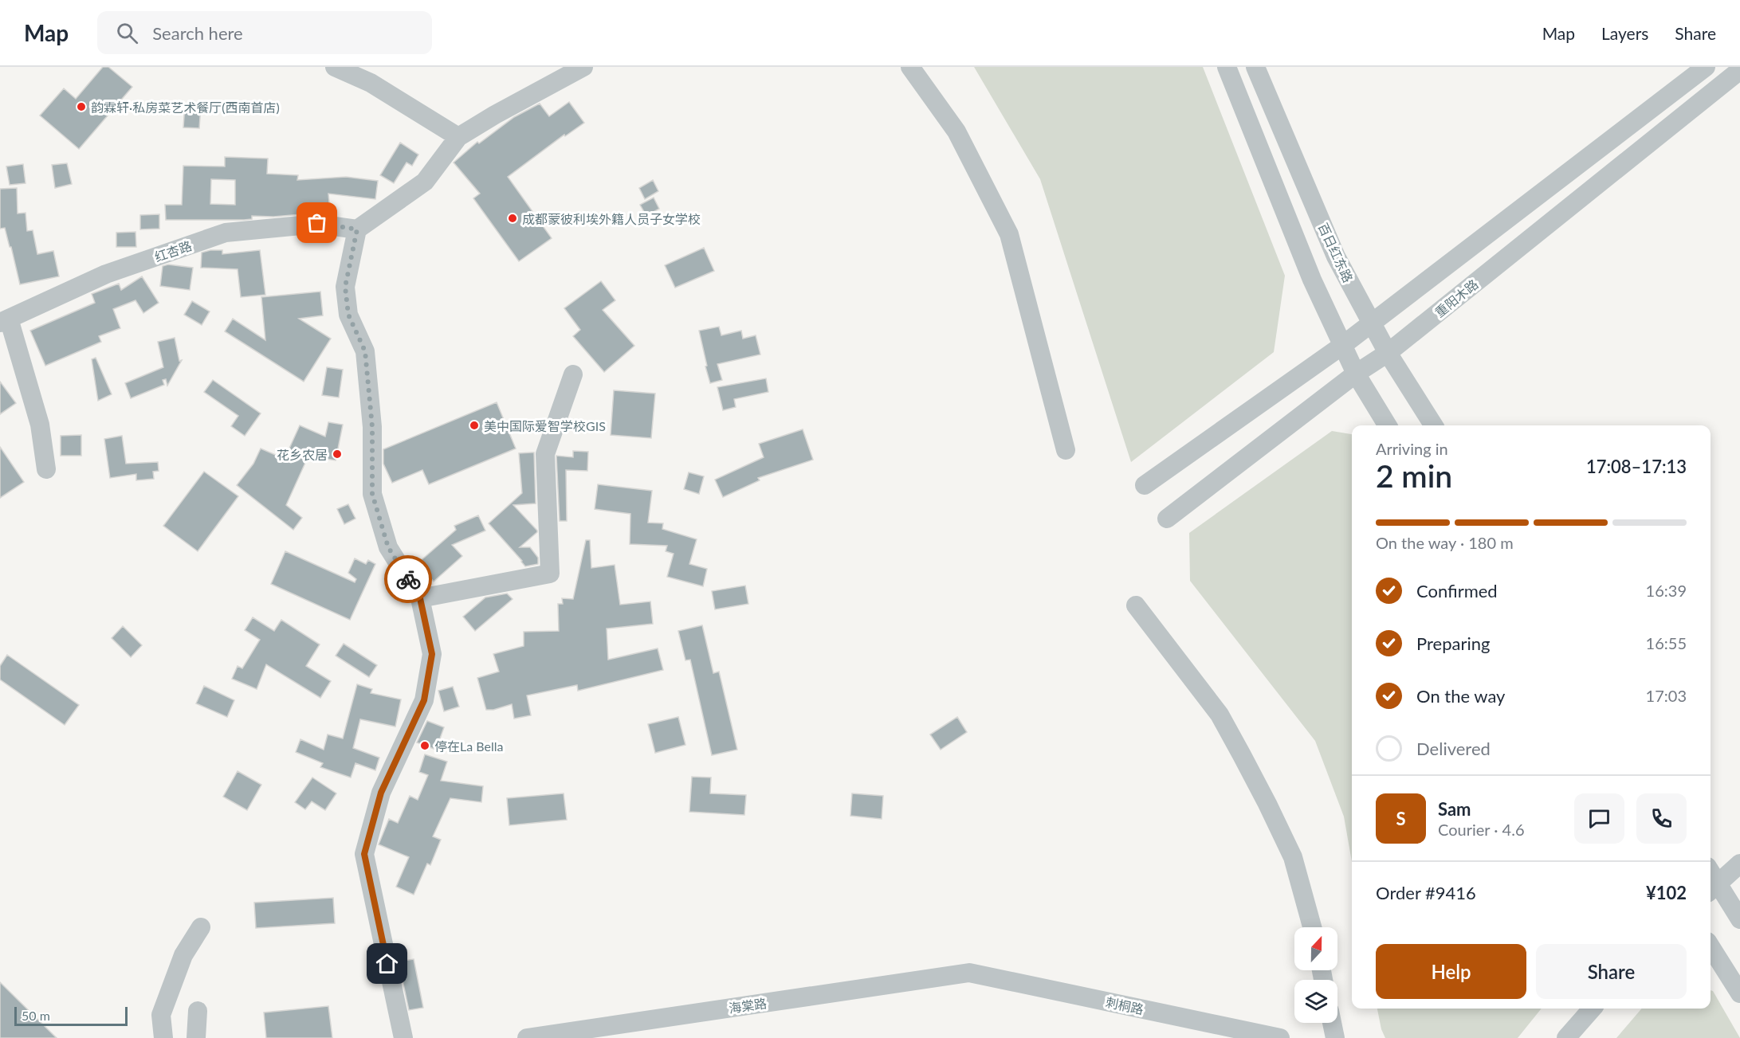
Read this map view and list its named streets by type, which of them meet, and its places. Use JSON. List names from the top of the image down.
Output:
{
  "streets": {
    "street": [
      "红杏路",
      "百日红东路",
      "重阳木路",
      "海棠路",
      "刺桐路"
    ]
  },
  "crossings": [
    ["百日红东路", "重阳木路"],
    ["海棠路", "刺桐路"]
  ],
  "places": [
    "韵霖轩·私房菜艺术餐厅(西南首店)",
    "成都蒙彼利埃外籍人员子女学校",
    "美中国际爱智学校GIS",
    "花乡农居",
    "停在La Bella"
  ],
  "scale_bar": "50 m",
  "north": "top",
  "page": {
    "header": "Map",
    "search": "Search here",
    "nav": ["Map", "Layers", "Share"],
    "heading": ["2 min", "Arriving in", "17:08–17:13"],
    "panel": [
      "Sam",
      "Courier · 4.6",
      "Order #9416",
      "¥102"
    ],
    "bar": "On the way · 180 m",
    "list": [
      ["Confirmed", "16:39"],
      ["Preparing", "16:55"],
      ["On the way", "17:03"],
      "Delivered"
    ],
    "round": "S",
    "buttons": ["Help", "Share"],
    "scale": "50 m"
  }
}
